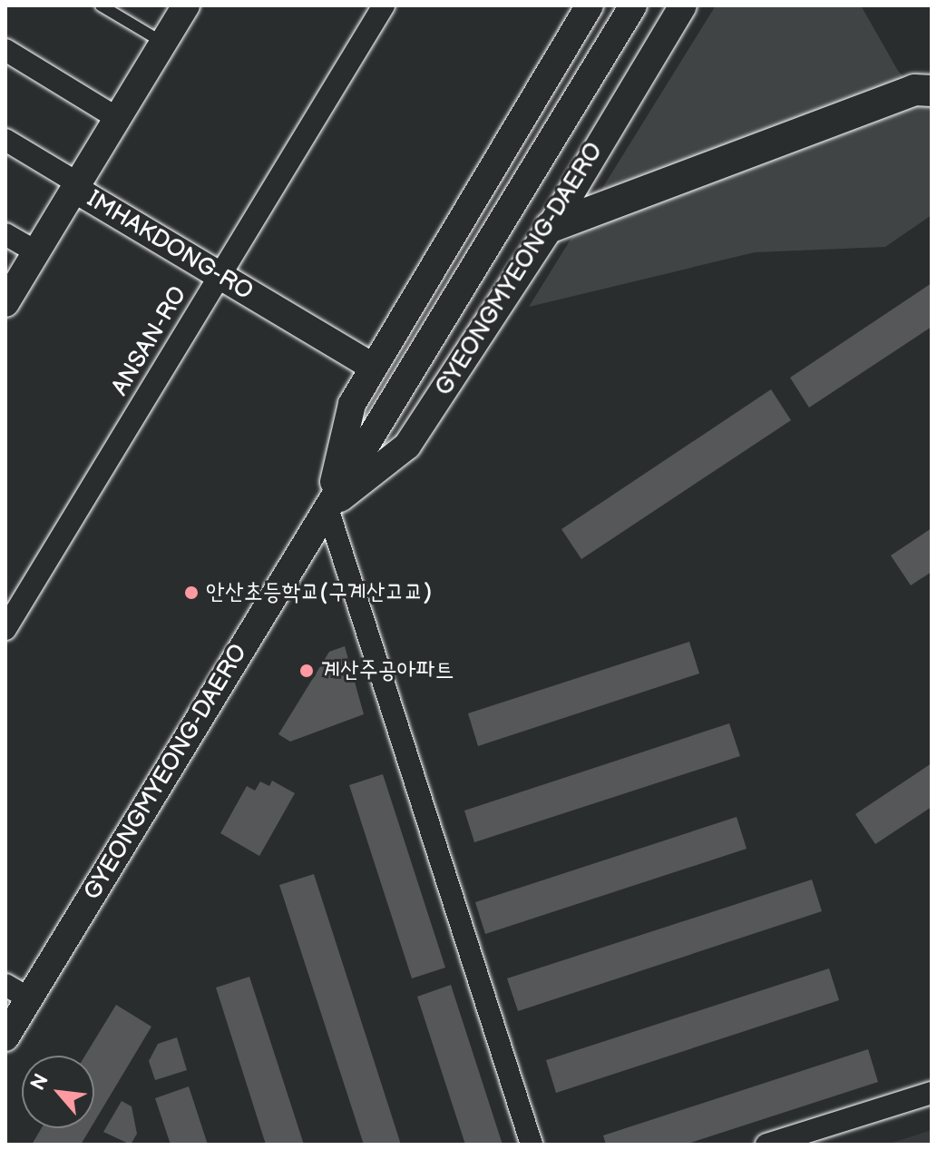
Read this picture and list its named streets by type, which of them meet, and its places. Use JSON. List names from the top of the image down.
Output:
{
  "streets": {
    "street": ["IMHAKDONG-RO", "GYEONGMYEONG-DAERO", "ANSAN-RO"]
  },
  "crossings": [
    ["IMHAKDONG-RO", "GYEONGMYEONG-DAERO"],
    ["IMHAKDONG-RO", "ANSAN-RO"]
  ],
  "places": ["안산초등학교(구계산고교)", "계산주공아파트"],
  "north": "top left"
}
